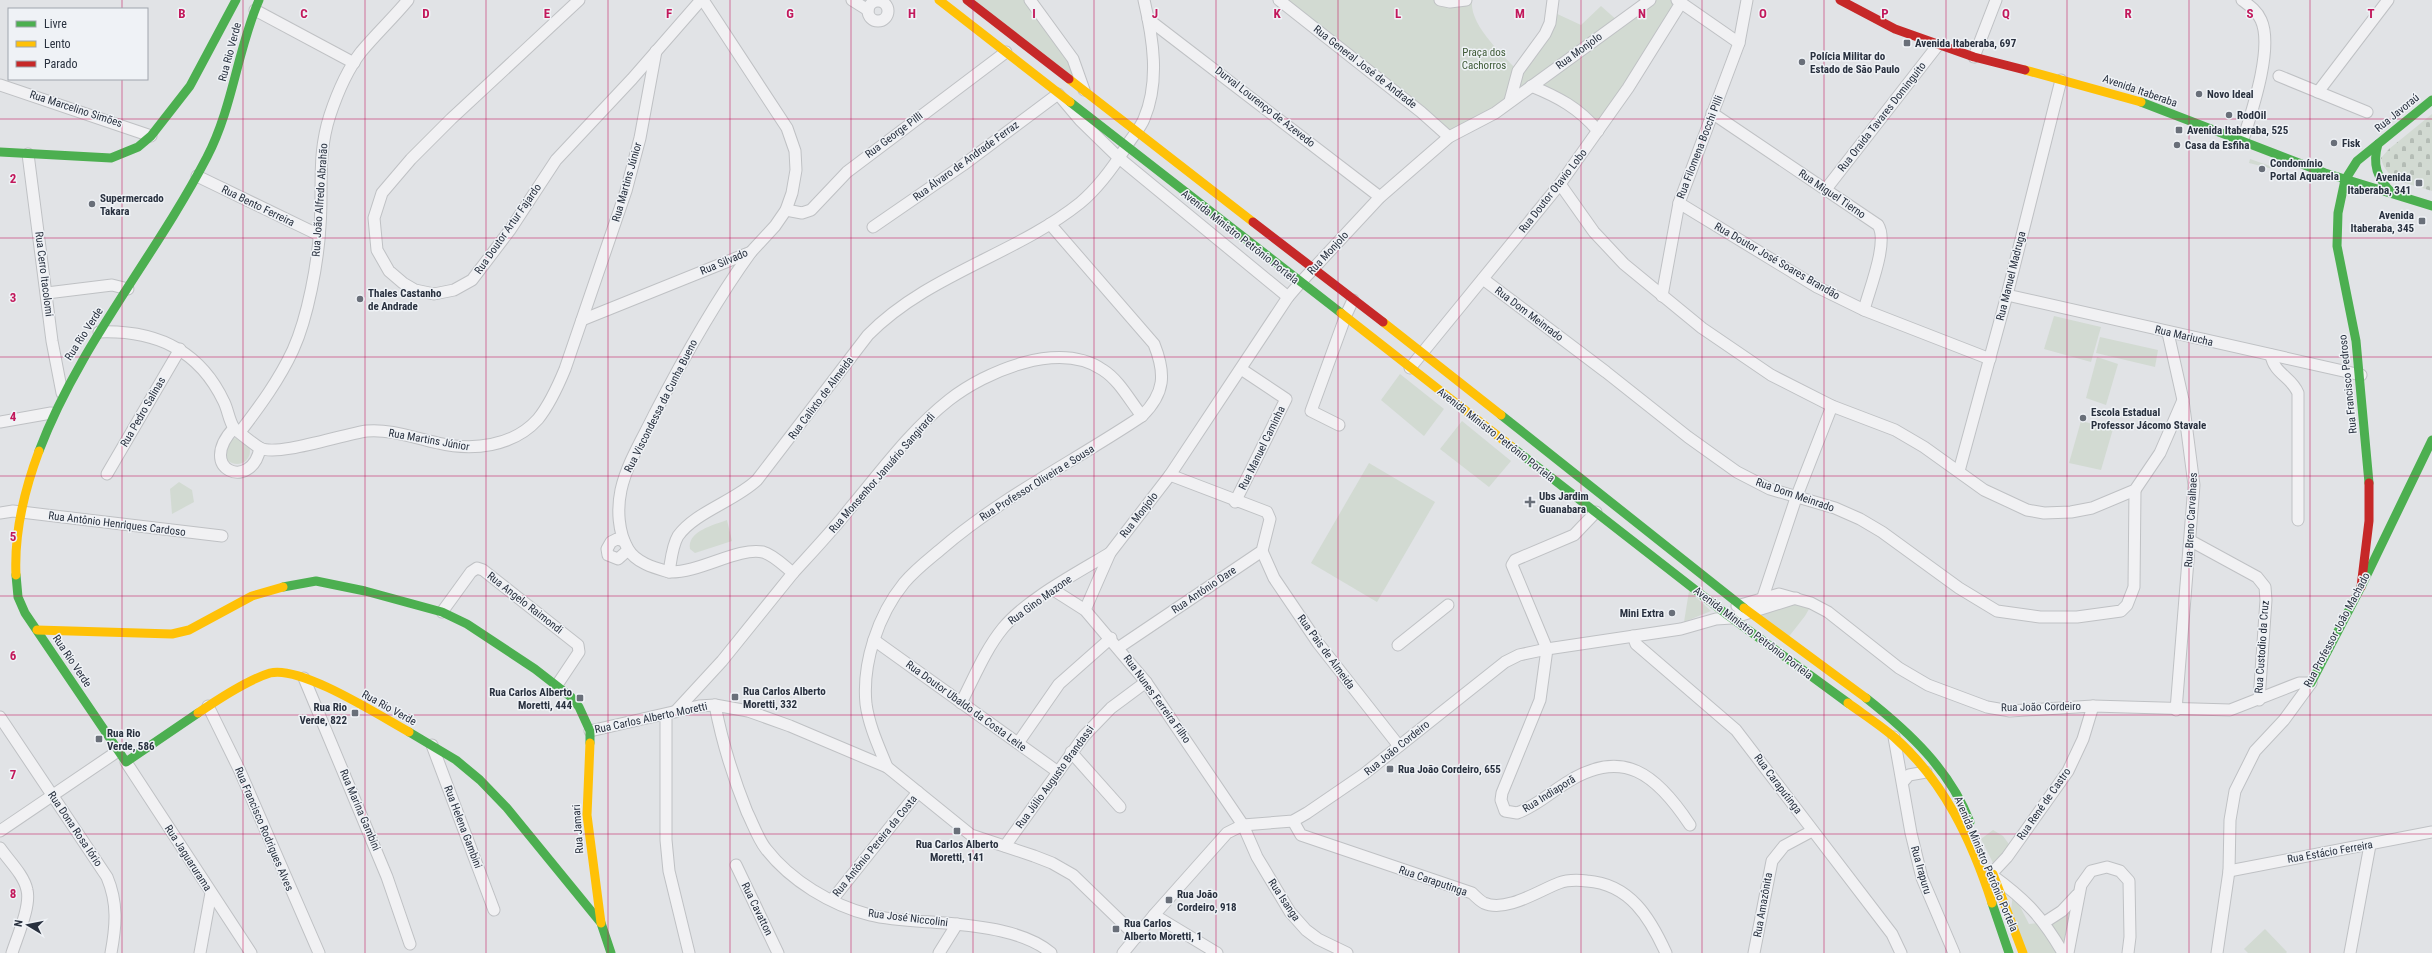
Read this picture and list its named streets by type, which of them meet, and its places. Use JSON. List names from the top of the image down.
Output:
{
  "streets": {
    "main road": [
      "Rua Rio Verde",
      "Avenida Itaberaba",
      "Rua Javoraú",
      "Avenida Ministro Petrônio Portela",
      "Rua Francisco Pedroso",
      "Rua Professor João Machado",
      "Rua Carlos Alberto Moretti",
      "Rua Jamari"
    ],
    "street": [
      "Rua Monjolo",
      "Rua General José de Andrade",
      "Durval Lourenço de Azevedo",
      "Rua Marcelino Simões",
      "Rua Oraida Tavares Dominguito",
      "Rua George Pilli",
      "Rua Filomena Bocchi Pilli",
      "Rua Álvaro de Andrade Ferraz",
      "Rua Martins Júnior",
      "Rua Doutor Otavio Lobo",
      "Rua Miguel Tierno",
      "Rua João Alfredo Abrahão",
      "Rua Bento Ferreira",
      "Rua Doutor Artur Fajardo",
      "Rua Doutor José Soares Brandão",
      "Rua Silvado",
      "Rua Cerro Itacolomi",
      "Rua Manuel Madruga",
      "Rua Dom Meinrado",
      "Rua Mariucha",
      "Rua Calixto de Almeida",
      "Rua Viscondessa da Cunha Bueno",
      "Rua Pedro Salinas",
      "Rua Manuel Caminha",
      "Rua Monsenhor Januário Sangirardi",
      "Rua Professor Oliveira e Sousa",
      "Rua Breno Carvalhaes",
      "Rua Antônio Henriques Cardoso",
      "Rua Antônio Dare",
      "Rua Gino Mazone",
      "Rua Angelo Raimondi",
      "Rua Custodio da Cruz",
      "Rua Pais de Almeida",
      "Rua Nunes Ferreira Filho",
      "Rua Doutor Ubaldo da Costa Leite",
      "Rua João Cordeiro",
      "Rua Júlio Augusto Brandassi",
      "Rua Caraputinga",
      "Rua Indiaporã",
      "Rua René de Castro",
      "Rua Marina Gambini",
      "Rua Helena Gambini",
      "Rua Dona Rosa Iório",
      "Rua Francisco Rodrigues Alves",
      "Rua Antônio Pereira da Costa",
      "Rua Estácio Ferreira",
      "Rua Jaguarurama",
      "Rua Irapuru",
      "Rua Isanga",
      "Rua Amazônita",
      "Rua Cavatton",
      "Rua José Niccolini"
    ]
  },
  "crossings": [
    ["Rua Monjolo", "Rua General José de Andrade"],
    ["Rua Monjolo", "Durval Lourenço de Azevedo"],
    ["Rua Monjolo", "Avenida Ministro Petrônio Portela"],
    ["Rua Monjolo", "Rua Manuel Caminha"],
    ["Rua Monjolo", "Rua Gino Mazone"],
    ["Rua Monjolo", "Rua Nunes Ferreira Filho"],
    ["Rua Rio Verde", "Rua Bento Ferreira"],
    ["Rua Rio Verde", "Rua Cerro Itacolomi"],
    ["Rua Rio Verde", "Rua Antônio Henriques Cardoso"],
    ["Rua Rio Verde", "Rua Carlos Alberto Moretti"],
    ["Rua Rio Verde", "Rua Marina Gambini"],
    ["Rua Rio Verde", "Rua Helena Gambini"],
    ["Rua Rio Verde", "Rua Francisco Rodrigues Alves"],
    ["Rua Rio Verde", "Rua Jamari"],
    ["Rua Rio Verde", "Rua Jaguarurama"],
    ["Avenida Itaberaba", "Rua Javoraú"],
    ["Avenida Itaberaba", "Rua Oraida Tavares Dominguito"],
    ["Avenida Itaberaba", "Rua Manuel Madruga"],
    ["Avenida Itaberaba", "Rua Francisco Pedroso"],
    ["Durval Lourenço de Azevedo", "Rua Calixto de Almeida"],
    ["Rua Javoraú", "Rua Francisco Pedroso"],
    ["Rua Oraida Tavares Dominguito", "Rua Miguel Tierno"],
    ["Rua George Pilli", "Avenida Ministro Petrônio Portela"],
    ["Rua George Pilli", "Rua Silvado"],
    ["Rua Filomena Bocchi Pilli", "Rua Miguel Tierno"],
    ["Rua Filomena Bocchi Pilli", "Rua Doutor José Soares Brandão"],
    ["Rua Álvaro de Andrade Ferraz", "Avenida Ministro Petrônio Portela"],
    ["Rua Martins Júnior", "Rua João Alfredo Abrahão"],
    ["Rua Martins Júnior", "Rua Doutor Artur Fajardo"],
    ["Rua Martins Júnior", "Rua Silvado"],
    ["Rua Doutor Otavio Lobo", "Avenida Ministro Petrônio Portela"],
    ["Rua Doutor Otavio Lobo", "Rua Dom Meinrado"],
    ["Rua Miguel Tierno", "Rua Doutor José Soares Brandão"],
    ["Rua João Alfredo Abrahão", "Rua Bento Ferreira"],
    ["Rua Doutor Artur Fajardo", "Rua Silvado"],
    ["Avenida Ministro Petrônio Portela", "Rua Calixto de Almeida"],
    ["Avenida Ministro Petrônio Portela", "Rua João Cordeiro"],
    ["Avenida Ministro Petrônio Portela", "Rua René de Castro"],
    ["Avenida Ministro Petrônio Portela", "Rua Irapuru"],
    ["Rua Doutor José Soares Brandão", "Rua Manuel Madruga"],
    ["Rua Silvado", "Rua Viscondessa da Cunha Bueno"],
    ["Rua Manuel Madruga", "Rua Mariucha"],
    ["Rua Mariucha", "Rua Francisco Pedroso"],
    ["Rua Mariucha", "Rua Breno Carvalhaes"],
    ["Rua Francisco Pedroso", "Rua Professor João Machado"],
    ["Rua Calixto de Almeida", "Rua Viscondessa da Cunha Bueno"],
    ["Rua Calixto de Almeida", "Rua Professor Oliveira e Sousa"],
    ["Rua Monsenhor Januário Sangirardi", "Rua Professor Oliveira e Sousa"],
    ["Rua Professor Oliveira e Sousa", "Rua Doutor Ubaldo da Costa Leite"],
    ["Rua Professor Oliveira e Sousa", "Rua Carlos Alberto Moretti"],
    ["Rua Breno Carvalhaes", "Rua Custodio da Cruz"],
    ["Rua Breno Carvalhaes", "Rua João Cordeiro"],
    ["Rua Antônio Dare", "Rua Pais de Almeida"],
    ["Rua Antônio Dare", "Rua Nunes Ferreira Filho"],
    ["Rua Gino Mazone", "Rua Nunes Ferreira Filho"],
    ["Rua Gino Mazone", "Rua Doutor Ubaldo da Costa Leite"],
    ["Rua Angelo Raimondi", "Rua Carlos Alberto Moretti"],
    ["Rua Professor João Machado", "Rua João Cordeiro"],
    ["Rua Professor João Machado", "Rua Estácio Ferreira"],
    ["Rua Custodio da Cruz", "Rua João Cordeiro"],
    ["Rua Pais de Almeida", "Rua João Cordeiro"],
    ["Rua Nunes Ferreira Filho", "Rua João Cordeiro"],
    ["Rua Nunes Ferreira Filho", "Rua Júlio Augusto Brandassi"],
    ["Rua Nunes Ferreira Filho", "Rua Isanga"],
    ["Rua Doutor Ubaldo da Costa Leite", "Rua Júlio Augusto Brandassi"],
    ["Rua João Cordeiro", "Rua Carlos Alberto Moretti"],
    ["Rua João Cordeiro", "Rua Caraputinga"],
    ["Rua João Cordeiro", "Rua Indiaporã"],
    ["Rua João Cordeiro", "Rua René de Castro"],
    ["Rua João Cordeiro", "Rua Isanga"],
    ["Rua Carlos Alberto Moretti", "Rua Júlio Augusto Brandassi"],
    ["Rua Carlos Alberto Moretti", "Rua Jamari"],
    ["Rua Carlos Alberto Moretti", "Rua Antônio Pereira da Costa"],
    ["Rua Carlos Alberto Moretti", "Rua José Niccolini"],
    ["Rua Caraputinga", "Rua Amazônita"],
    ["Rua Antônio Pereira da Costa", "Rua José Niccolini"]
  ],
  "parks": ["Praça dos Cachorros"],
  "places": {
    "transit": [
      "Avenida Itaberaba, 697",
      "Avenida Itaberaba, 525",
      "Avenida Itaberaba, 341",
      "Avenida Itaberaba, 345",
      "Rua Carlos Alberto Moretti, 332",
      "Rua Carlos Alberto Moretti, 444",
      "Rua Rio Verde, 822",
      "Rua Rio Verde, 586",
      "Rua João Cordeiro, 655",
      "Rua Carlos Alberto Moretti, 141",
      "Rua João Cordeiro, 918",
      "Rua Carlos Alberto Moretti, 1"
    ],
    "other": [
      "Polícia Militar do Estado de São Paulo",
      "Novo Ideal",
      "RodOil",
      "Fisk",
      "Casa da Esfiha",
      "Condomínio Portal Aquarela",
      "Supermercado Takara",
      "Thales Castanho de Andrade",
      "Escola Estadual Professor Jácomo Stavale",
      "Mini Extra"
    ],
    "health": ["Ubs Jardim Guanabara"]
  },
  "legend": ["Livre", "Lento", "Parado"],
  "north": "left",
  "grid": {
    "columns": [
      "B",
      "C",
      "D",
      "E",
      "F",
      "G",
      "H",
      "I",
      "J",
      "K",
      "L",
      "M",
      "N",
      "O",
      "P",
      "Q",
      "R",
      "S",
      "T"
    ],
    "rows": [
      "2",
      "3",
      "4",
      "5",
      "6",
      "7",
      "8"
    ]
  }
}
